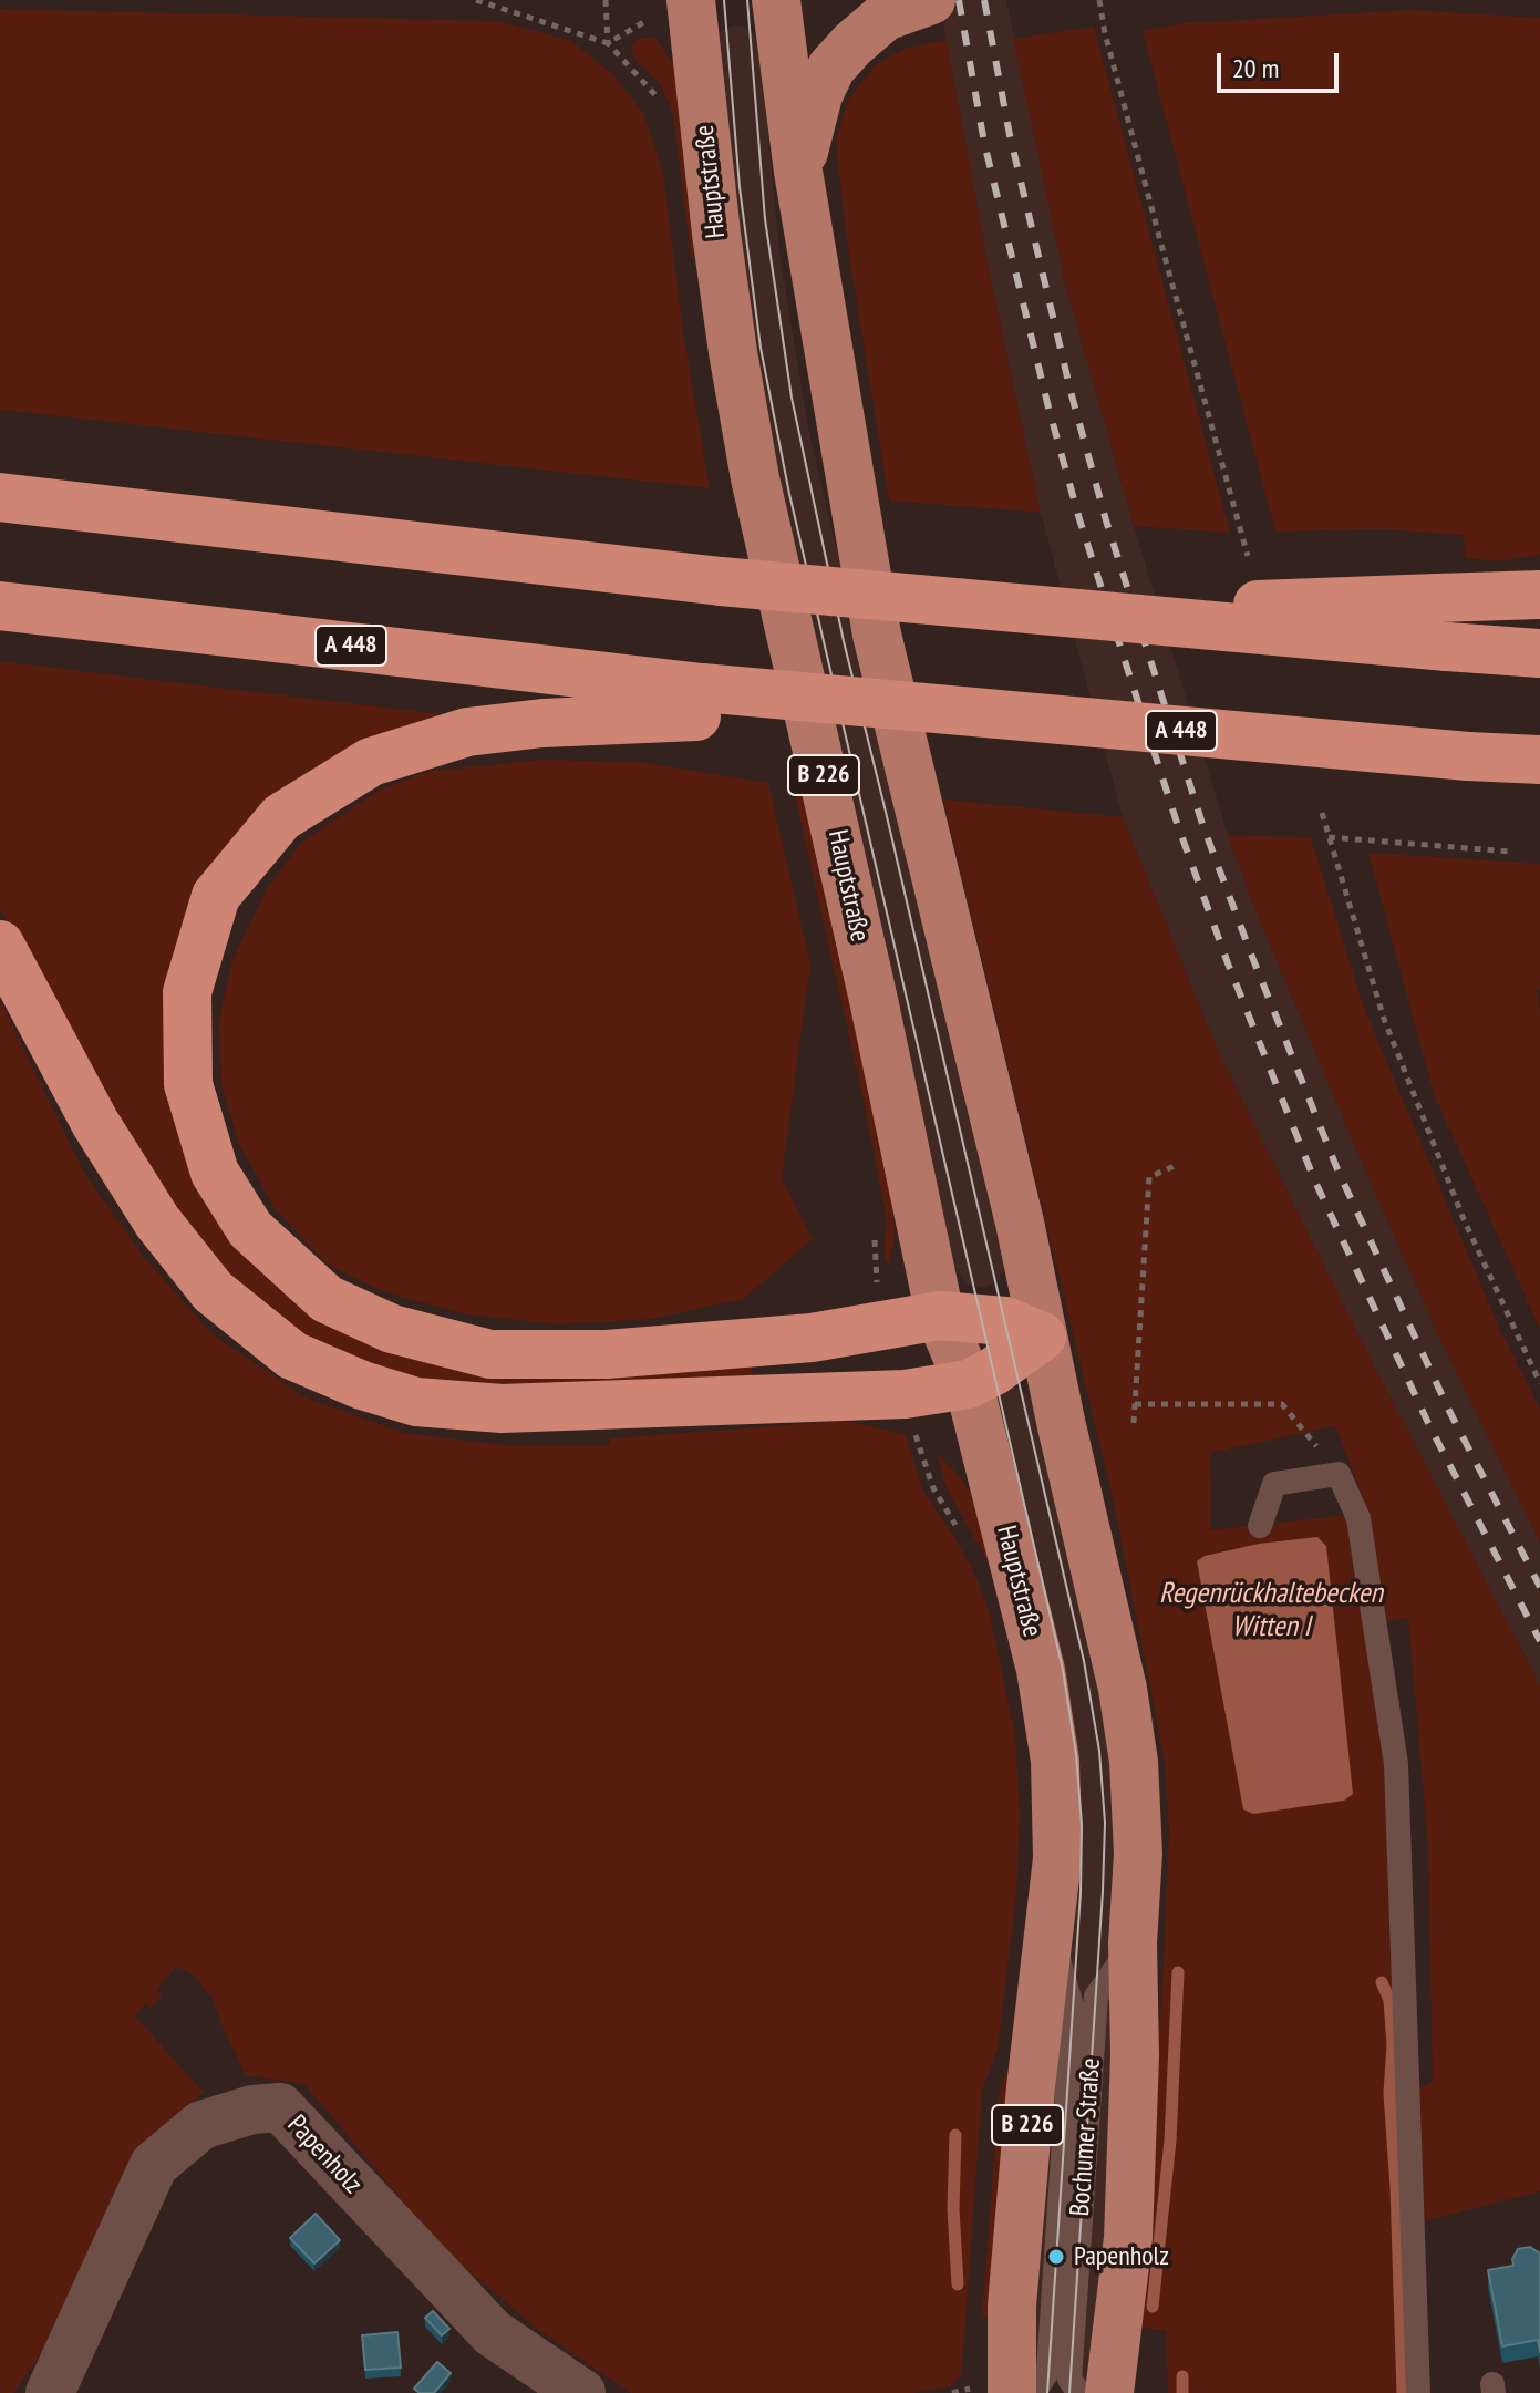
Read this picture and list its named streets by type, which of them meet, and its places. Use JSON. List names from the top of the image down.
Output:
{
  "streets": {
    "highway": ["A 448"],
    "main road": ["Hauptstraße", "B 226", "Bochumer Straße"],
    "street": ["Papenholz"]
  },
  "crossings": [
    ["Hauptstraße", "Bochumer Straße"]
  ],
  "water": ["Regenrückhaltebecken Witten I"],
  "places": ["Papenholz"],
  "scale_bar": "20 m"
}
